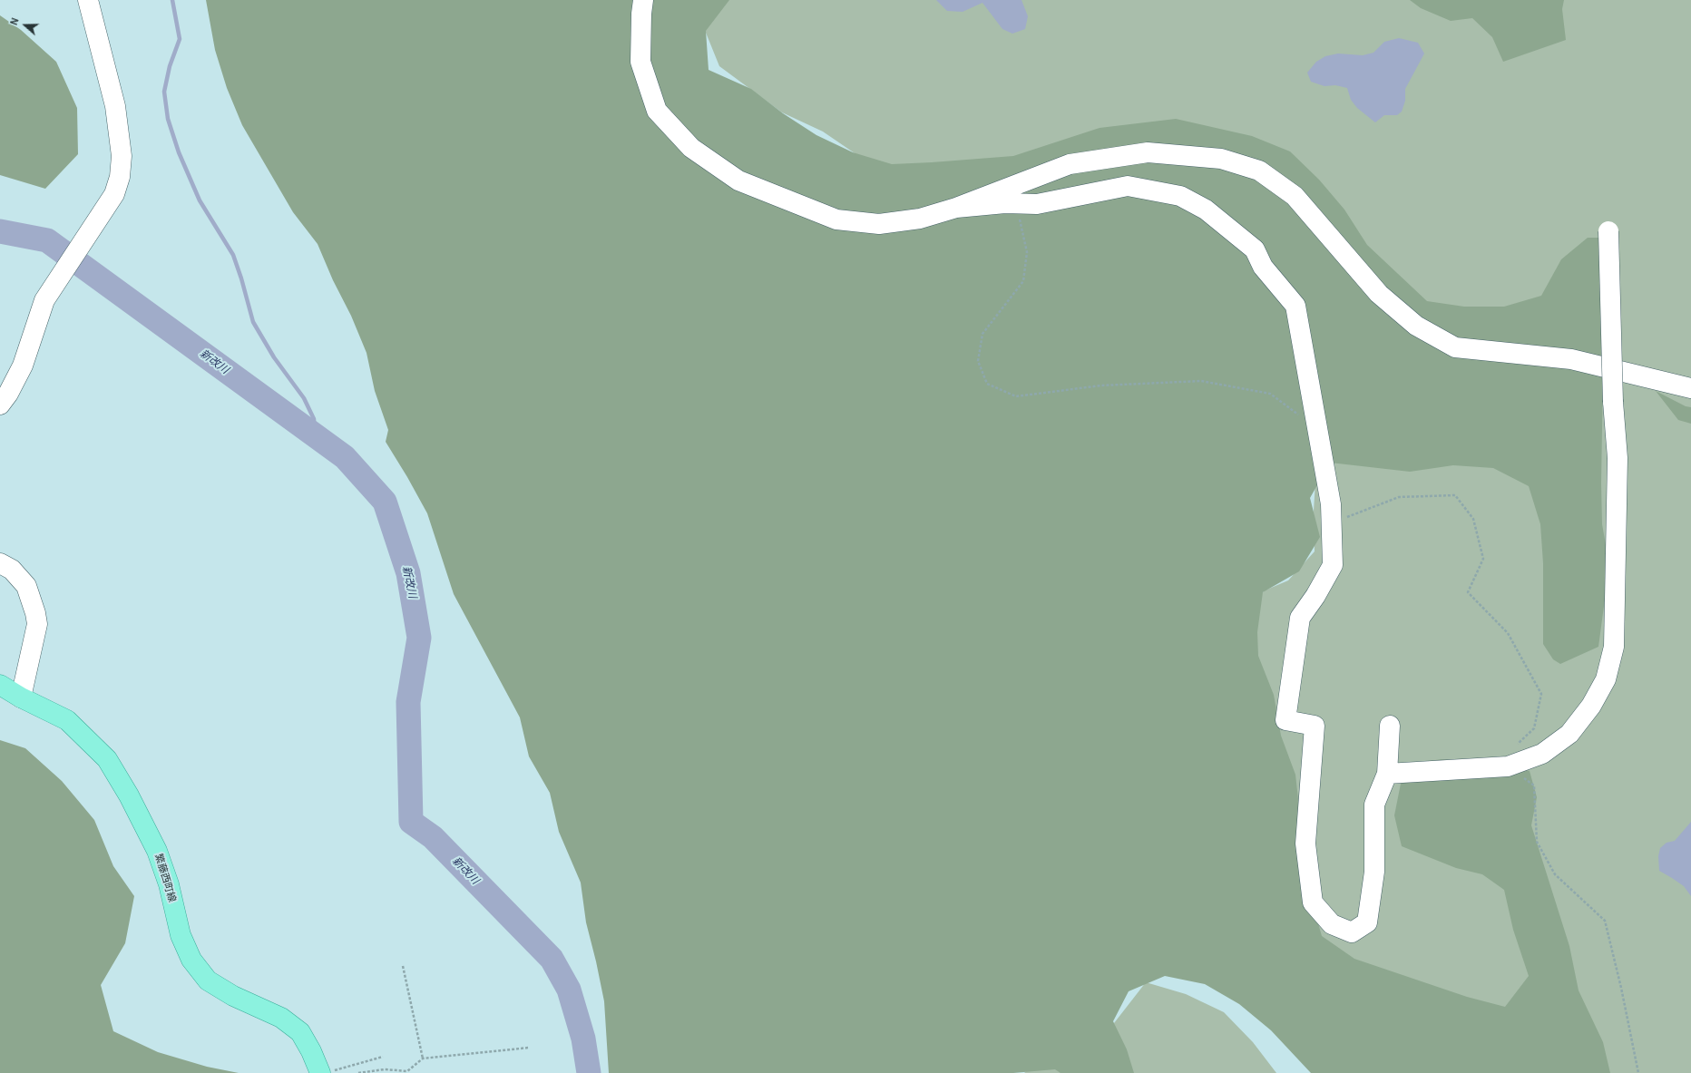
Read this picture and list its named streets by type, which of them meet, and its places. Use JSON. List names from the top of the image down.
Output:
{
  "streets": {
    "main road": ["繁藤西町線"]
  },
  "water": ["新改川"],
  "north": "left"
}
